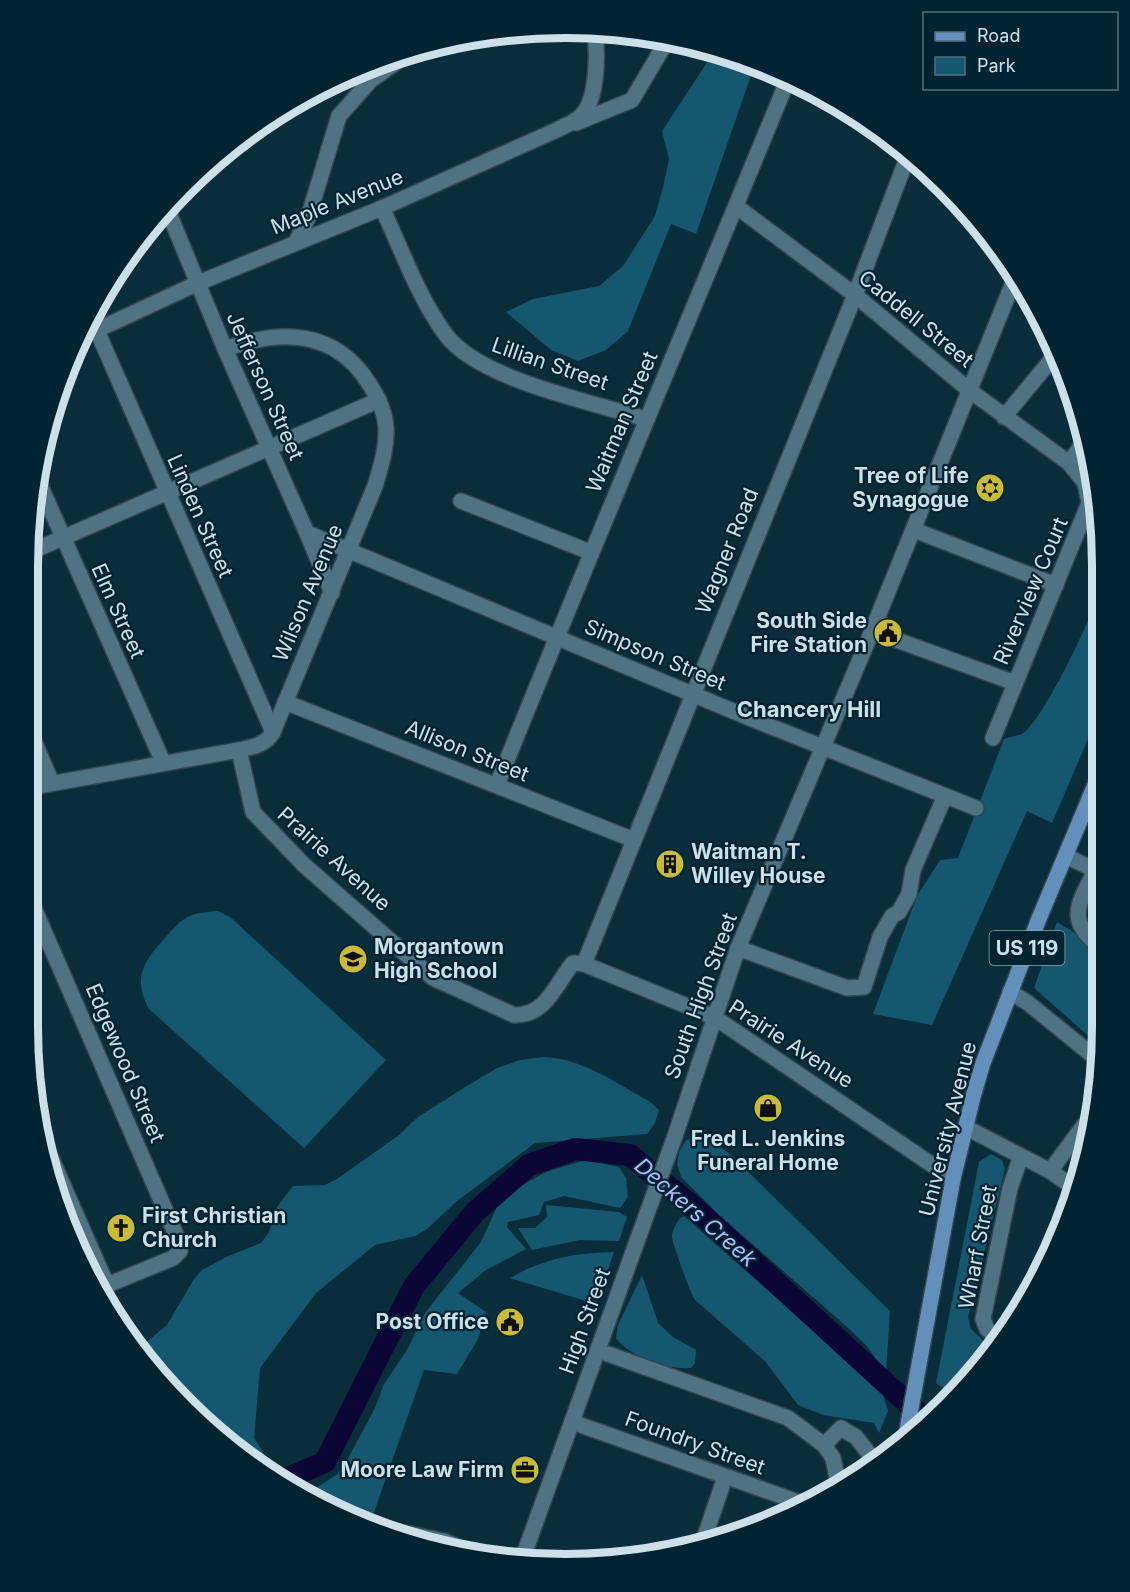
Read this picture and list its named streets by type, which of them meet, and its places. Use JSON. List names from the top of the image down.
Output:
{
  "streets": {
    "main road": ["US 119", "University Avenue"],
    "street": [
      "Maple Avenue",
      "Caddell Street",
      "Lillian Street",
      "Jefferson Street",
      "Waitman Street",
      "Linden Street",
      "Wagner Road",
      "Riverview Court",
      "Wilson Avenue",
      "Elm Street",
      "Simpson Street",
      "Allison Street",
      "Prairie Avenue",
      "South High Street",
      "Edgewood Street",
      "Wharf Street",
      "High Street",
      "Foundry Street"
    ]
  },
  "crossings": [
    ["Maple Avenue", "Lillian Street"],
    ["Maple Avenue", "Jefferson Street"],
    ["Caddell Street", "Waitman Street"],
    ["Caddell Street", "Wagner Road"],
    ["Caddell Street", "Riverview Court"],
    ["Caddell Street", "South High Street"],
    ["Lillian Street", "Waitman Street"],
    ["Jefferson Street", "Wilson Avenue"],
    ["Waitman Street", "Simpson Street"],
    ["Waitman Street", "Allison Street"],
    ["Linden Street", "Wilson Avenue"],
    ["Wagner Road", "Simpson Street"],
    ["Wagner Road", "Allison Street"],
    ["Wagner Road", "Prairie Avenue"],
    ["Wilson Avenue", "Simpson Street"],
    ["Wilson Avenue", "Allison Street"],
    ["Simpson Street", "South High Street"],
    ["Prairie Avenue", "South High Street"],
    ["Prairie Avenue", "University Avenue"],
    ["South High Street", "High Street"],
    ["High Street", "Foundry Street"]
  ],
  "districts": ["Chancery Hill"],
  "water": ["Deckers Creek"],
  "places": {
    "synagogue": ["Tree of Life Synagogue"],
    "public building": ["South Side Fire Station", "Post Office"],
    "building": ["Waitman T. Willey House"],
    "school or university": ["Morgantown High School"],
    "shop": ["Fred L. Jenkins Funeral Home"],
    "church": ["First Christian Church"],
    "office": ["Moore Law Firm"]
  },
  "legend": ["Road", "Park"]
}
